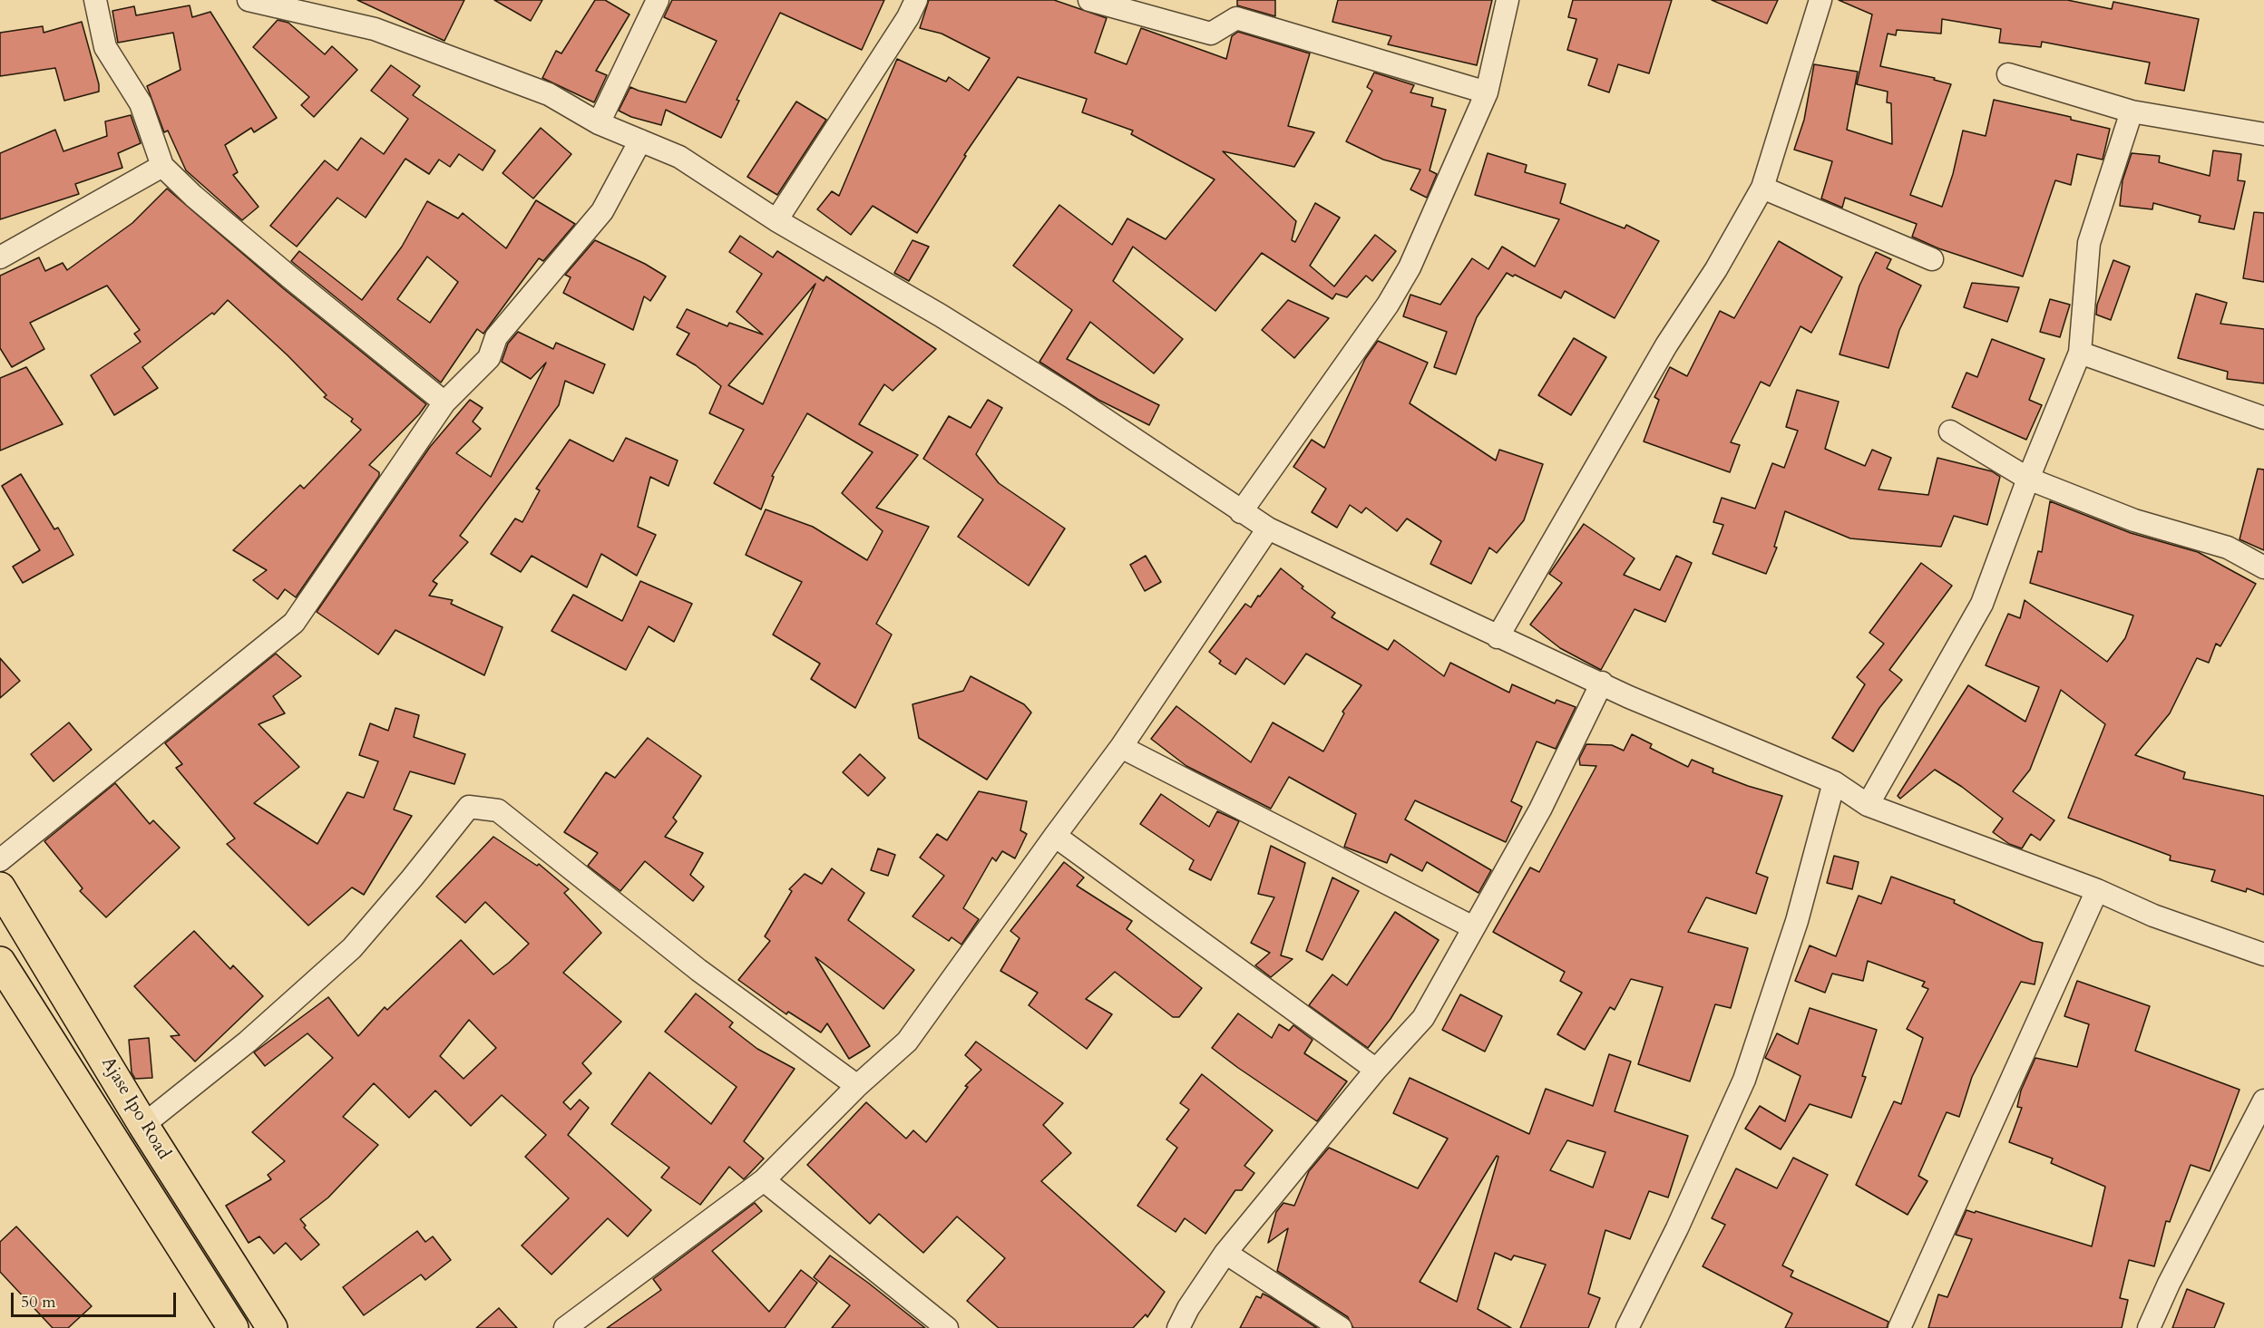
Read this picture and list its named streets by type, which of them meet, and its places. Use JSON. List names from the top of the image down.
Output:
{
  "streets": {
    "highway": ["Ajase Ipo Road"]
  },
  "scale_bar": "50 m"
}
